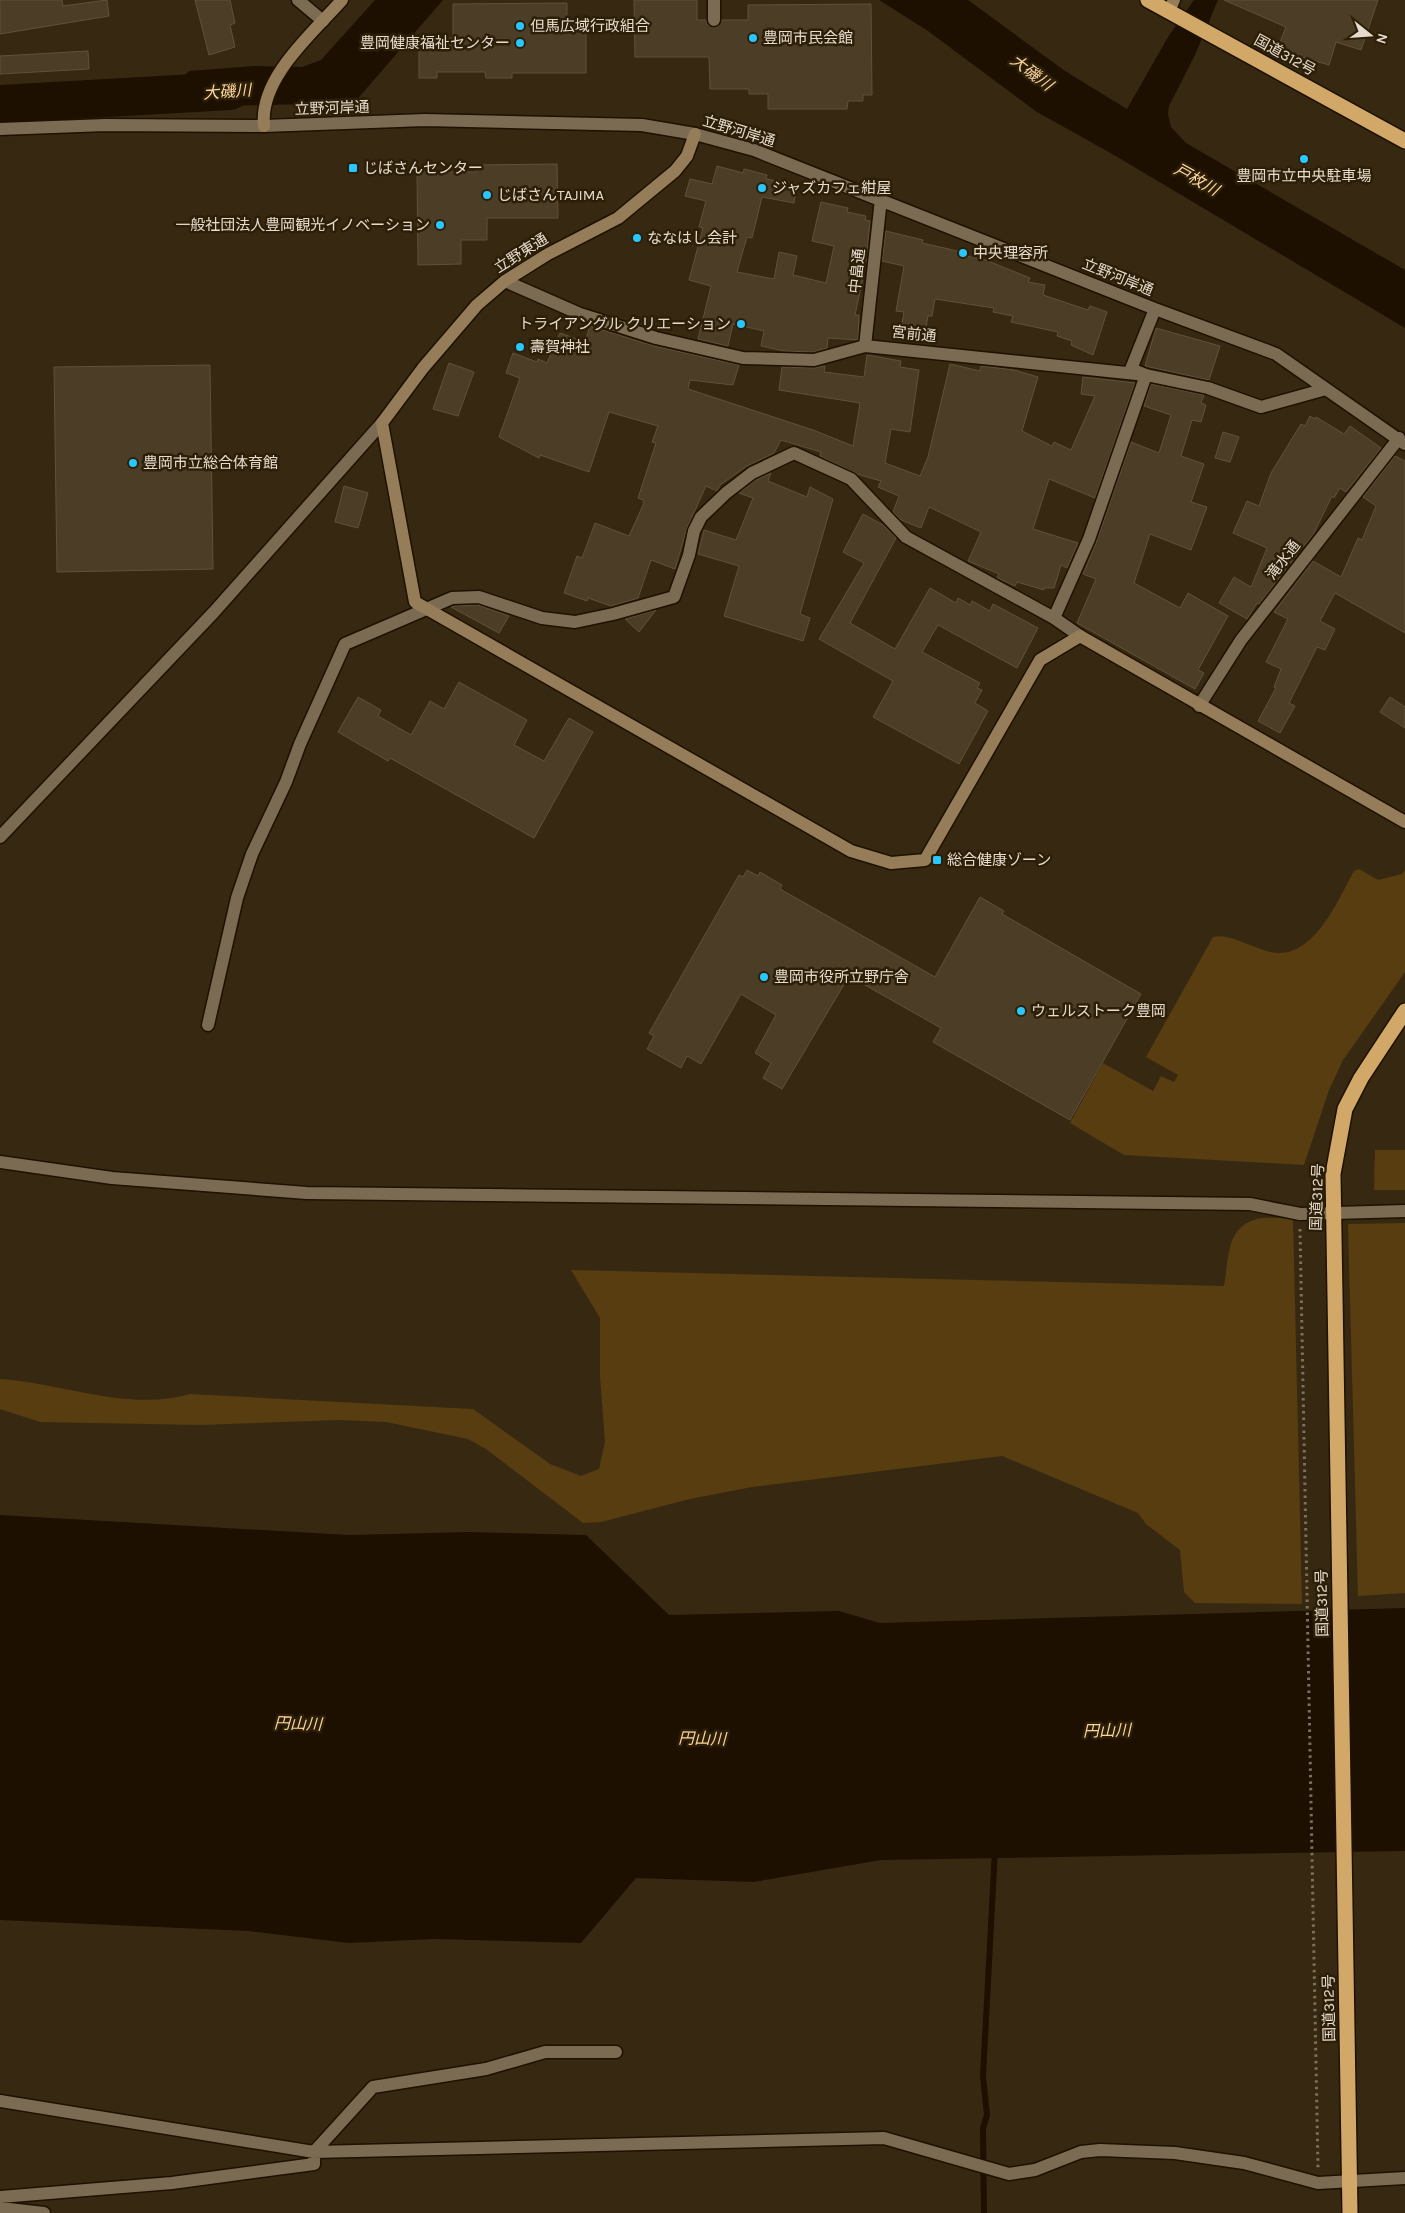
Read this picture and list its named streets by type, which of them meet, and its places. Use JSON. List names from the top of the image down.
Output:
{
  "streets": {
    "highway": ["国道312号"],
    "street": [
      "立野河岸通",
      "立野東通",
      "中畠通",
      "宮前通",
      "滝水通"
    ]
  },
  "crossings": [
    ["立野河岸通", "立野東通"],
    ["立野河岸通", "中畠通"],
    ["立野河岸通", "宮前通"],
    ["立野河岸通", "滝水通"],
    ["立野東通", "宮前通"],
    ["中畠通", "宮前通"]
  ],
  "water": ["大磯川", "戸枚川", "円山川"],
  "places": {
    "other": [
      "但馬広域行政組合",
      "豊岡市民会館",
      "豊岡健康福祉センター",
      "豊岡市立中央駐車場",
      "ジャズカフェ紺屋",
      "じばさんTAJIMA",
      "一般社団法人豊岡観光イノベーション",
      "ななはし会計",
      "中央理容所",
      "トライアングル クリエーション",
      "壽賀神社",
      "豊岡市立総合体育館",
      "豊岡市役所立野庁舎",
      "ウェルストーク豊岡"
    ],
    "transit": ["じばさんセンター", "総合健康ゾーン"]
  },
  "north": "right"
}
